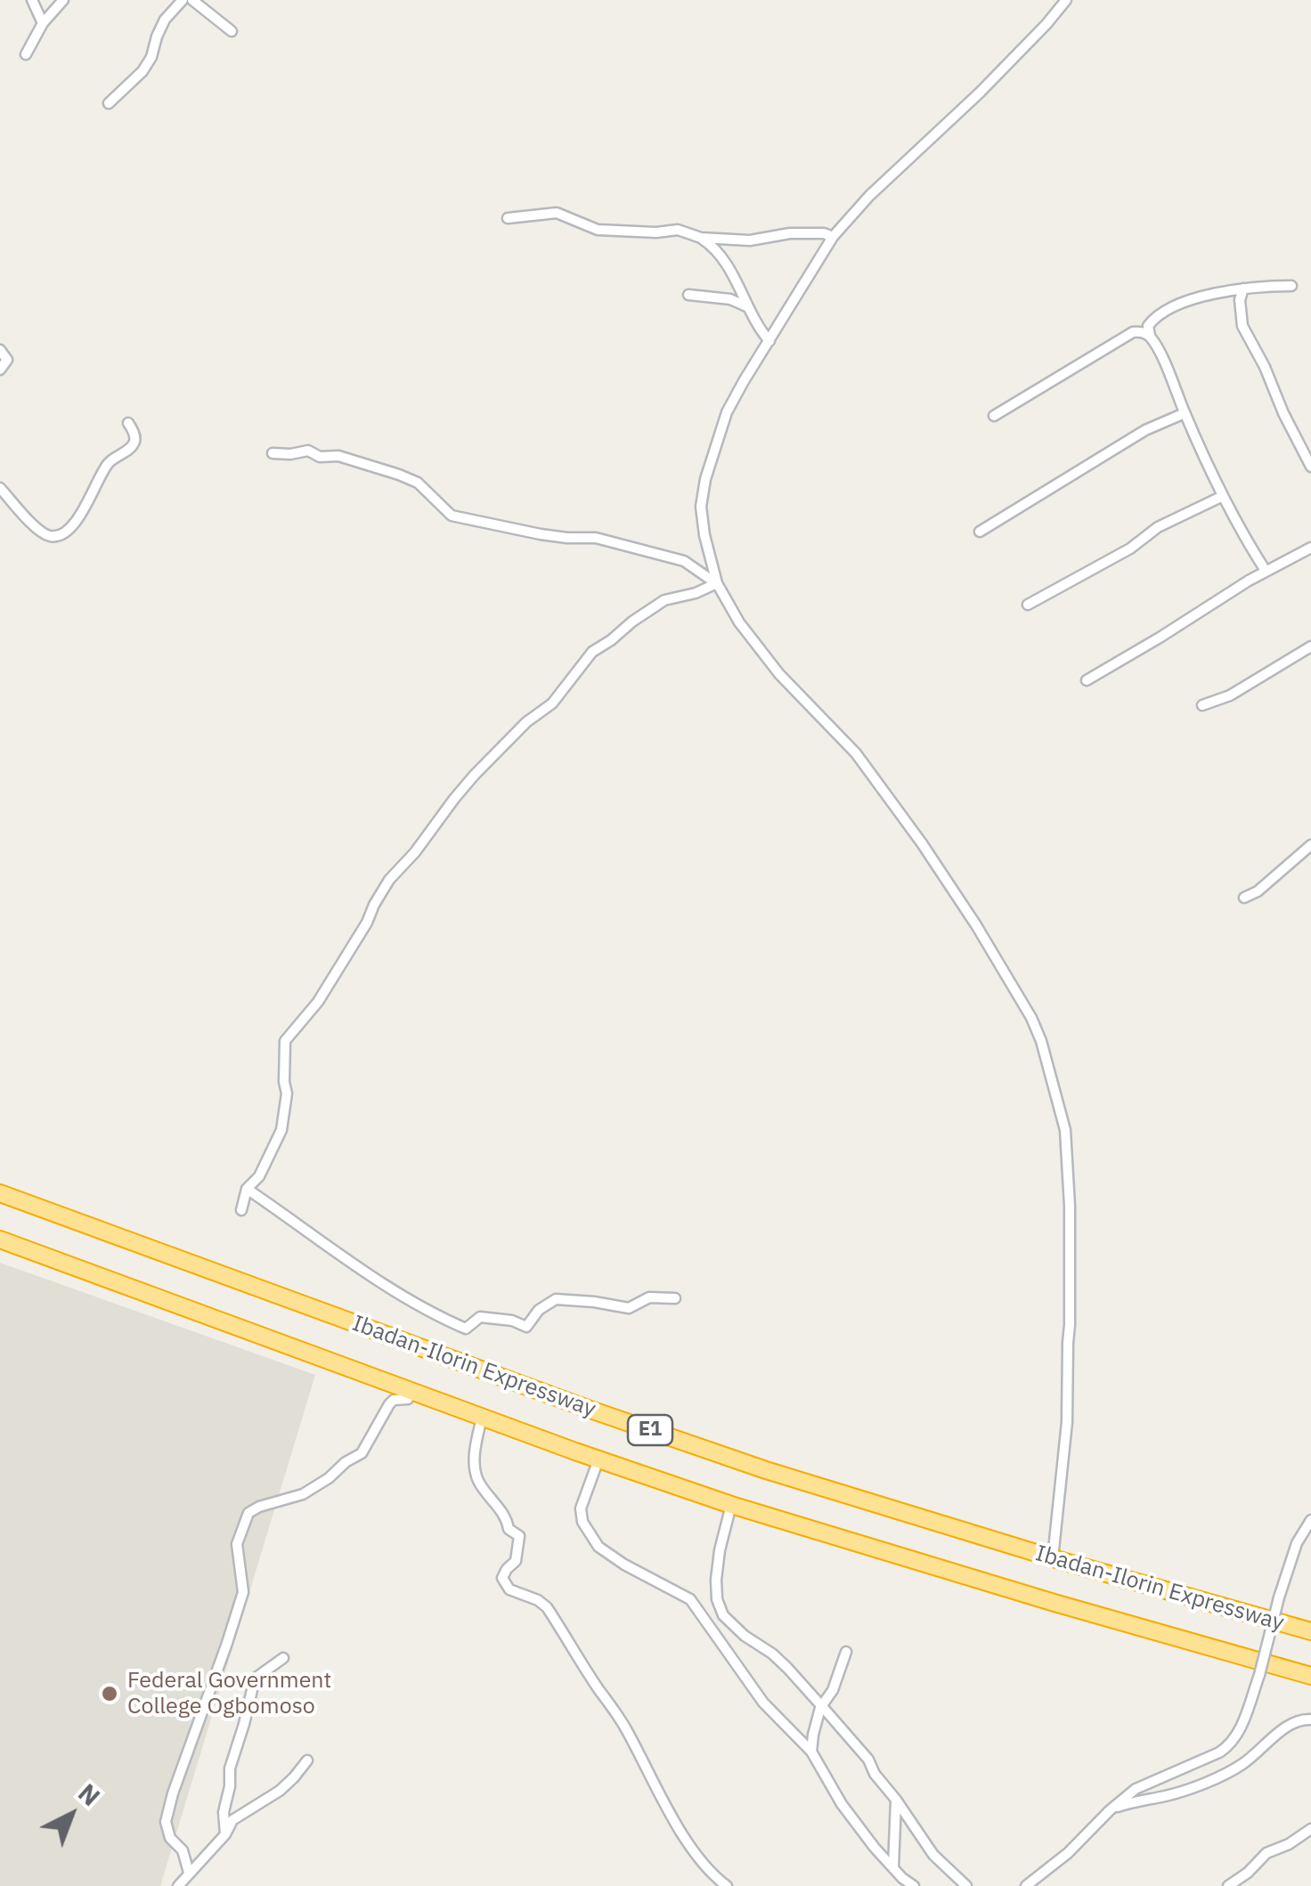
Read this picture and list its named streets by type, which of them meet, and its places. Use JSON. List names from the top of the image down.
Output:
{
  "streets": {
    "highway": ["Ibadan-Ilorin Expressway", "E1"]
  },
  "places": ["Federal Government College Ogbomoso"],
  "north": "top right"
}
